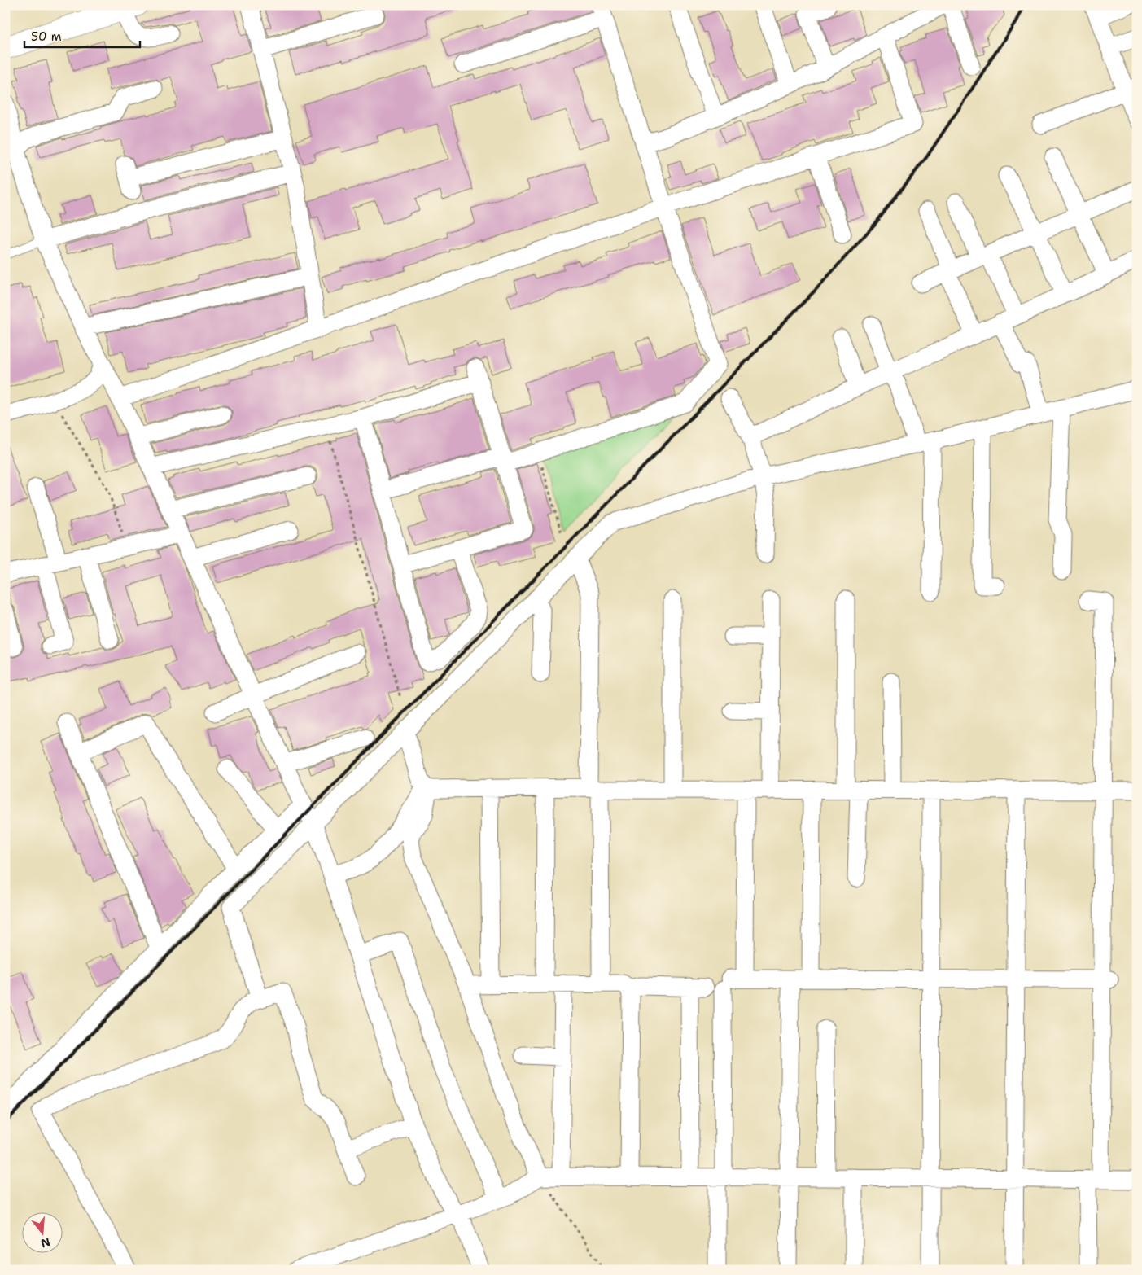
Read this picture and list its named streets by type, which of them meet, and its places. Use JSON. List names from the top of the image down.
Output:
{
  "scale_bar": "50 m",
  "north": "bottom"
}
